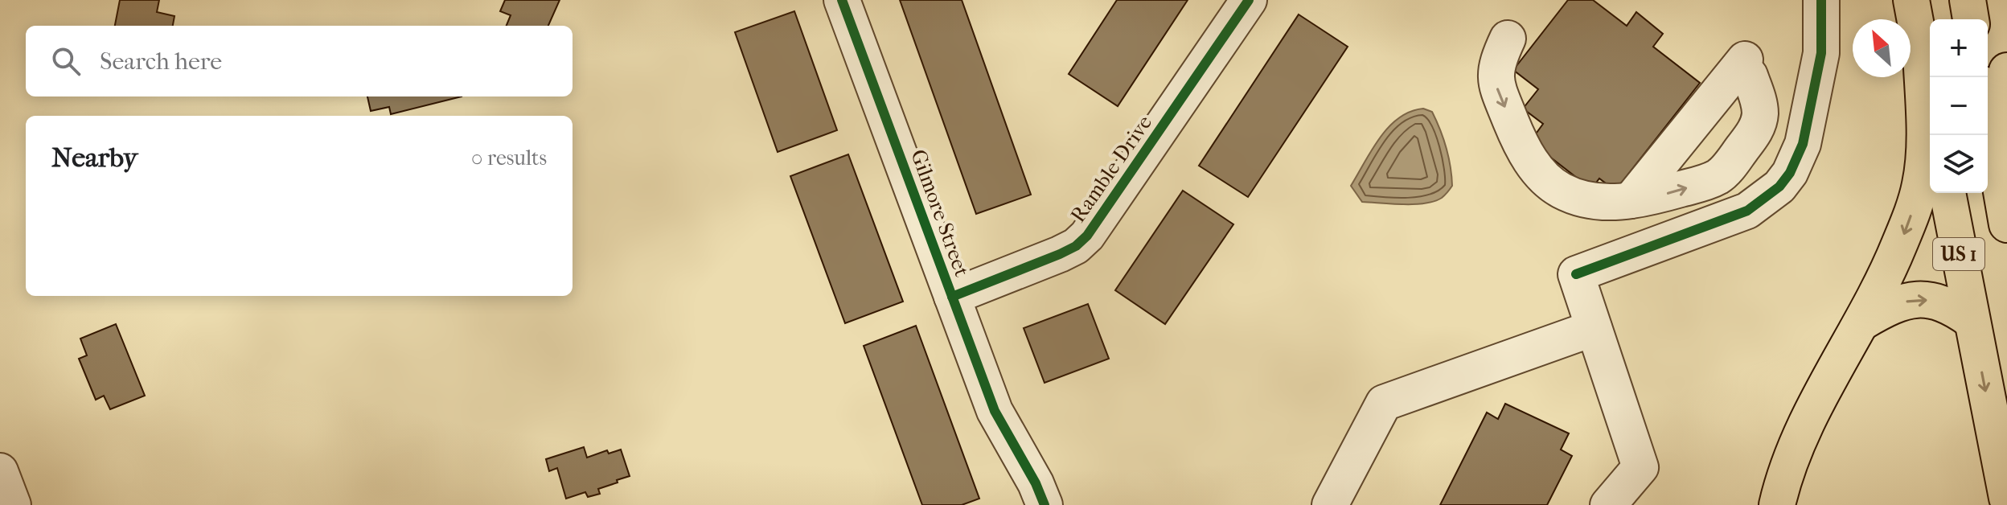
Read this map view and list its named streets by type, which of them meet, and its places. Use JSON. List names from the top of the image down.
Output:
{
  "streets": {
    "main road": ["US 1"],
    "street": ["Ramble Drive", "Gilmore Street"]
  },
  "crossings": [
    ["Ramble Drive", "Gilmore Street"]
  ],
  "north": "top left",
  "page": {
    "map_buttons": ["+", "−"],
    "search": "Search here",
    "heading": ["Nearby", "0 results"]
  }
}
